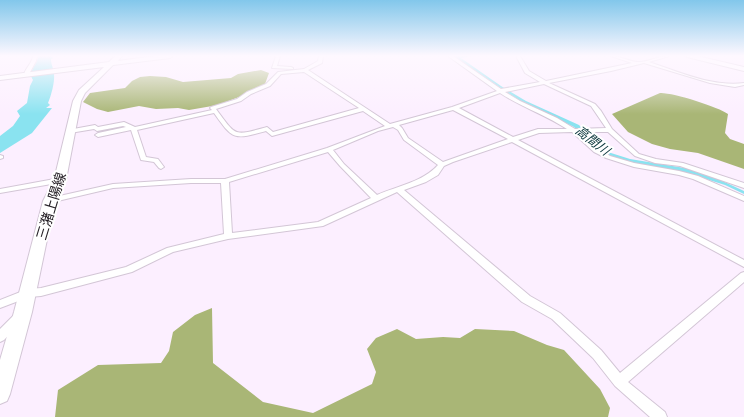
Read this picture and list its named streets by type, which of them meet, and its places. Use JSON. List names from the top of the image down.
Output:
{
  "streets": {
    "main road": ["三潴上陽線"]
  },
  "water": ["高間川"]
}
